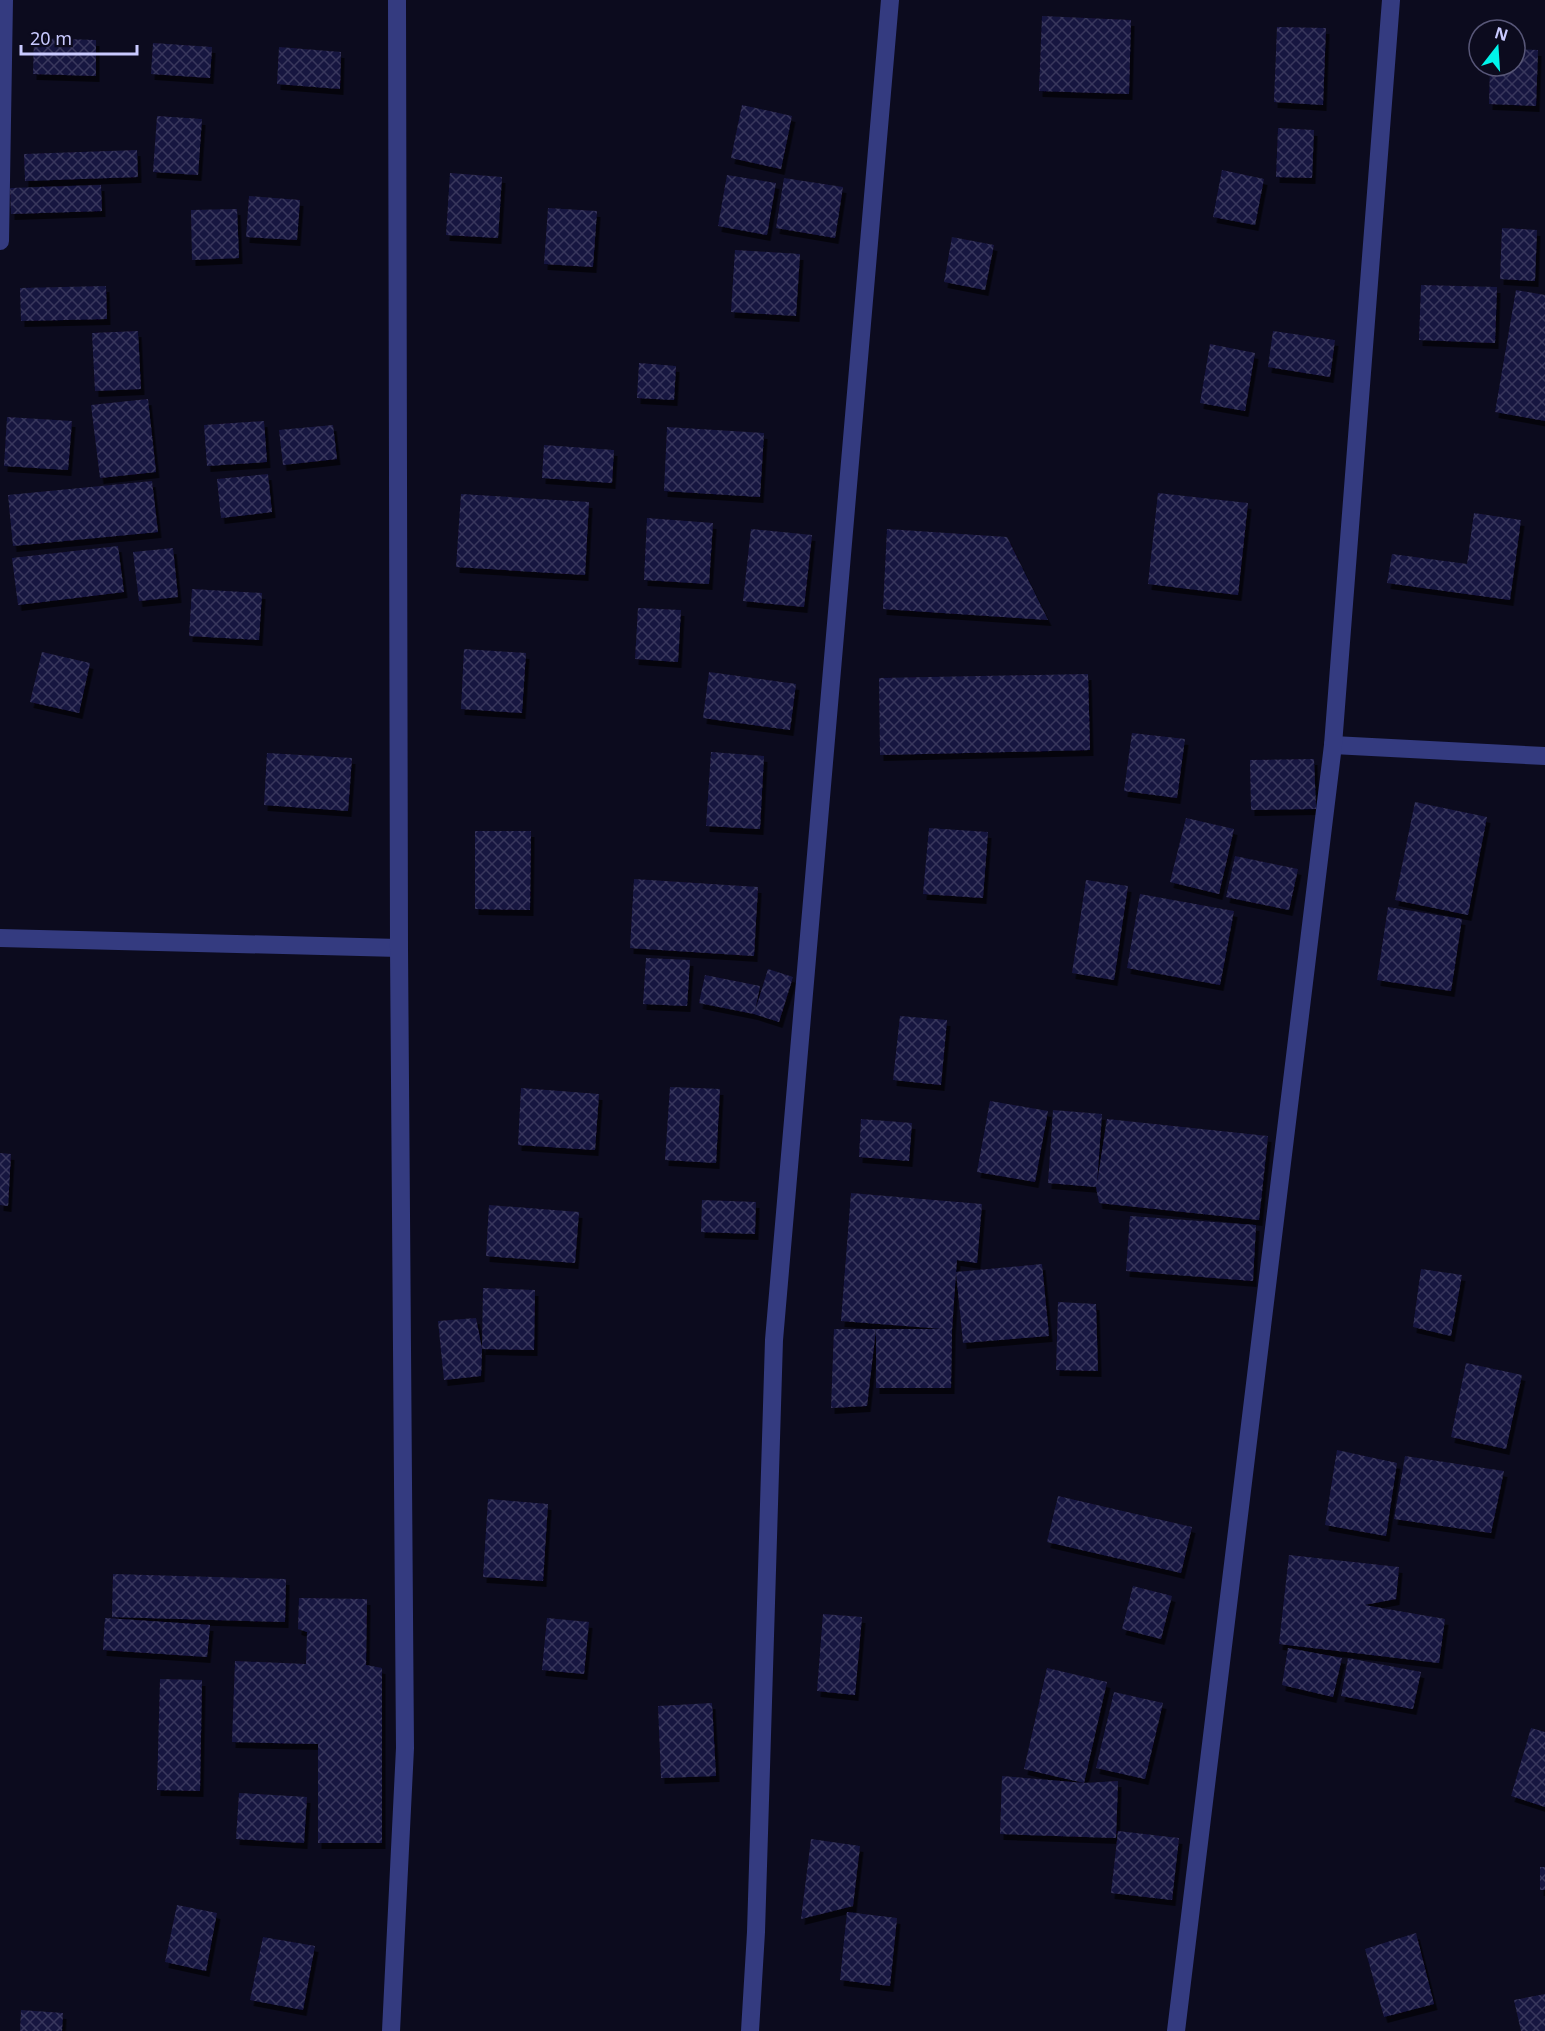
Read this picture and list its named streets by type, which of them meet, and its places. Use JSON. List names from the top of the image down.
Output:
{
  "scale_bar": "20 m",
  "north": "top"
}
